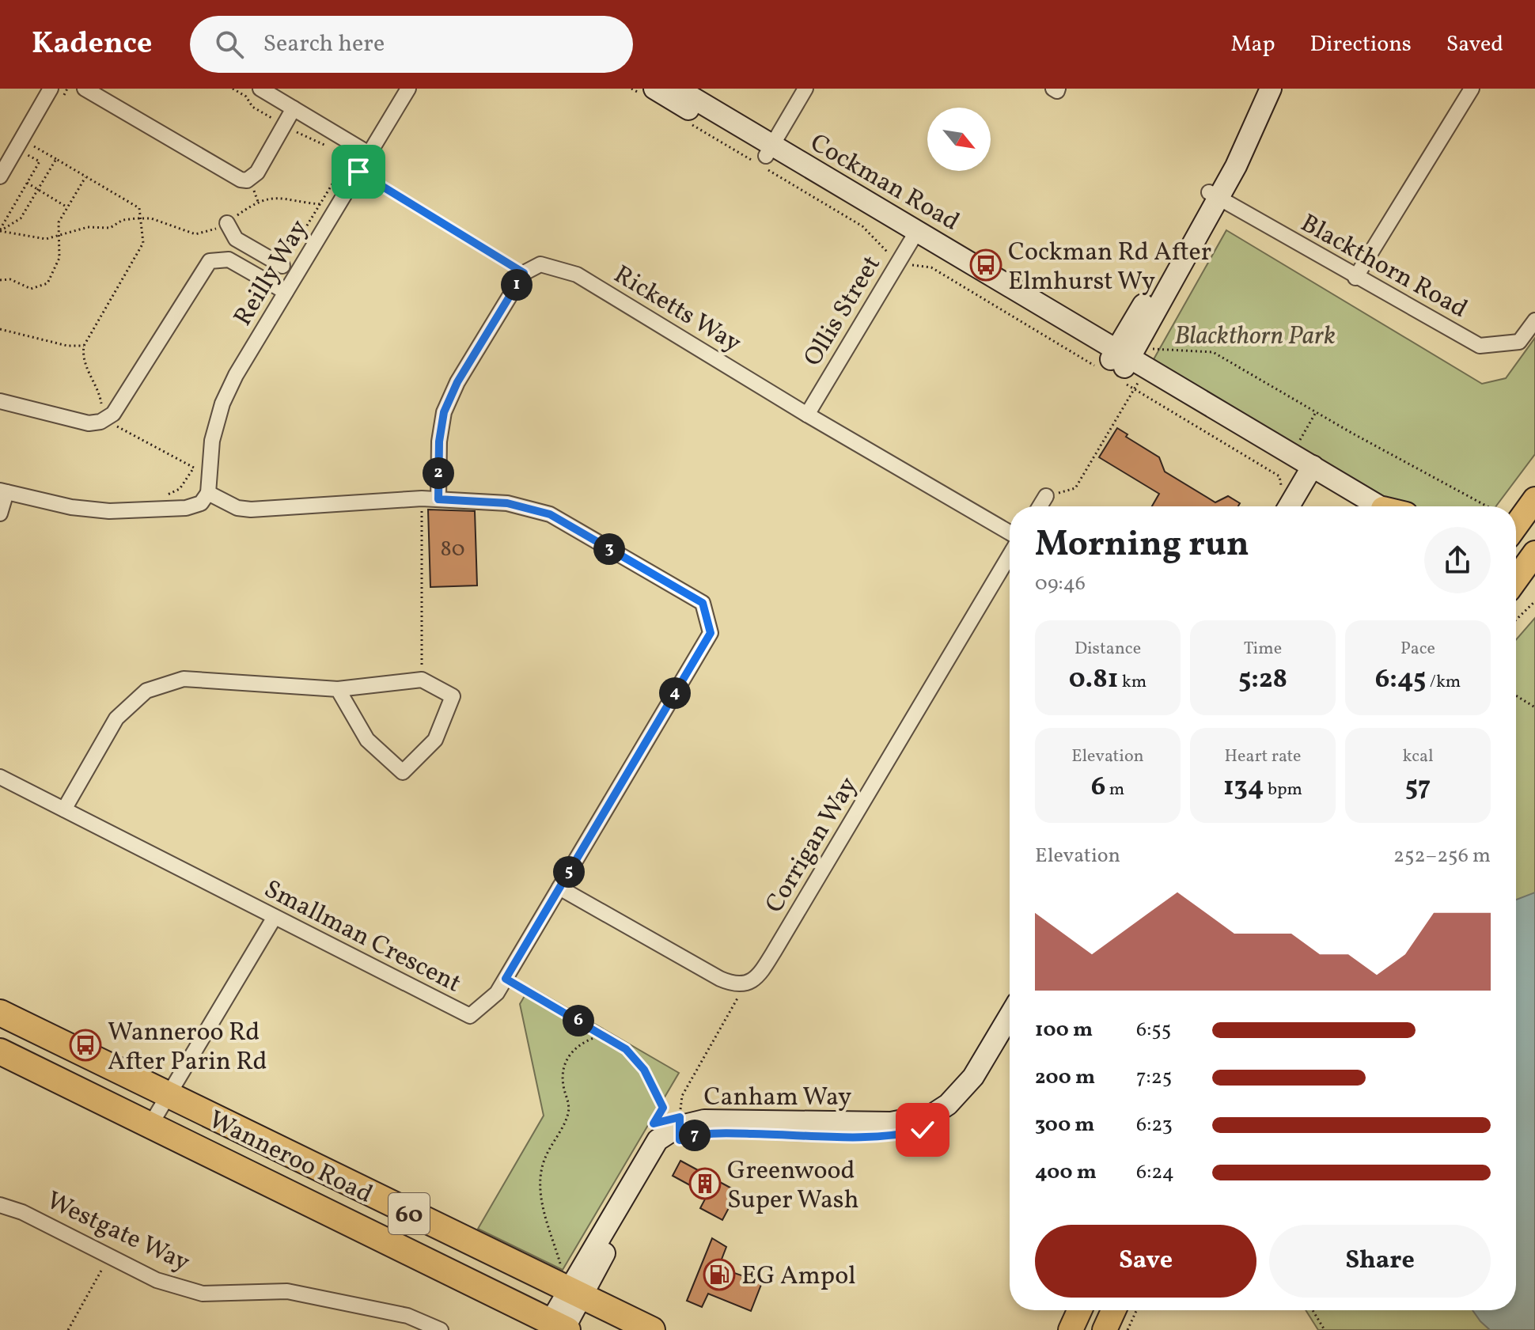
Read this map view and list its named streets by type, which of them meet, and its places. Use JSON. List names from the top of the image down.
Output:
{
  "streets": {
    "highway": ["Wanneroo Road", "60"],
    "main road": ["Cockman Road", "Canham Way"],
    "street": [
      "Blackthorn Road",
      "Reilly Way",
      "Ricketts Way",
      "Ollis Street",
      "Corrigan Way",
      "Smallman Crescent",
      "Westgate Way"
    ]
  },
  "crossings": [
    ["Cockman Road", "Ollis Street"],
    ["Ricketts Way", "Ollis Street"],
    ["Canham Way", "Wanneroo Road"]
  ],
  "parks": ["Blackthorn Park"],
  "places": {
    "bus stop": ["Cockman Rd After Elmhurst Wy", "Wanneroo Rd After Parin Rd"],
    "building": ["Greenwood Super Wash"],
    "fuel station": ["EG Ampol"]
  },
  "house_numbers": ["80"],
  "north": "bottom right",
  "page": {
    "header": "Kadence",
    "search": "Search here",
    "nav": ["Map", "Directions", "Saved"],
    "pins": [
      "1",
      "2",
      "3",
      "4",
      "5",
      "6",
      "7"
    ],
    "heading": ["Morning run", "09:46"],
    "stats": [
      ["Distance", "0.81 km"],
      ["Time", "5:28"],
      ["Pace", "6:45 /km"],
      ["Elevation", "6 m"],
      ["Heart rate", "134 bpm"],
      ["kcal", "57"]
    ],
    "chart": ["Elevation", "252–256 m"],
    "list": [
      {
        "name": "100 m",
        "note": "6:55"
      },
      {
        "name": "200 m",
        "note": "7:25"
      },
      {
        "name": "300 m",
        "note": "6:23"
      },
      {
        "name": "400 m",
        "note": "6:24"
      }
    ],
    "buttons": ["Save", "Share"]
  }
}
